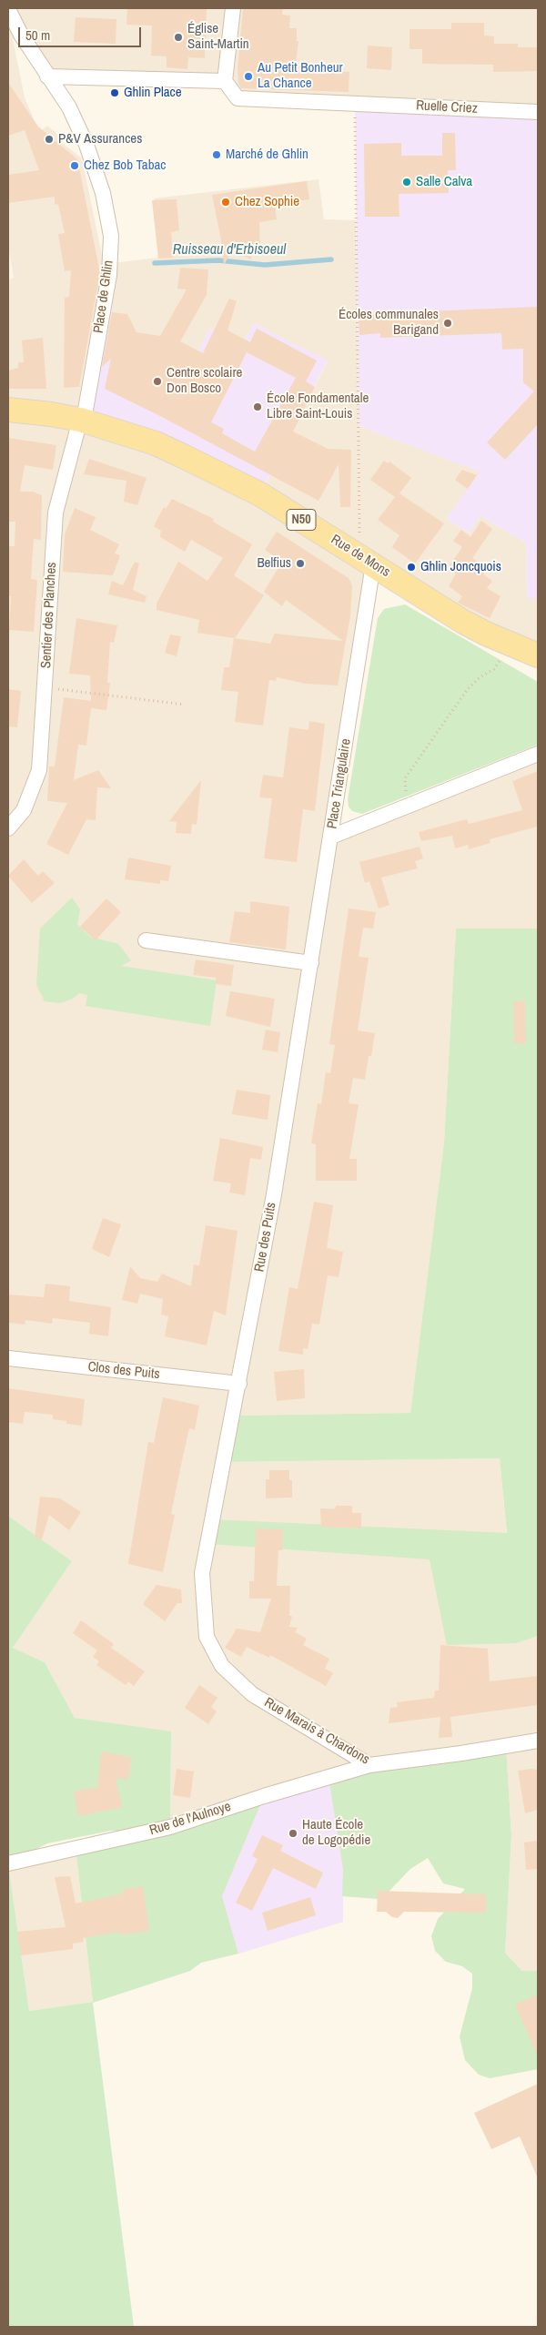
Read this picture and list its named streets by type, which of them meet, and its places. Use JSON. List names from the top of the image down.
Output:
{
  "streets": {
    "main road": ["N50", "Rue de Mons"],
    "street": [
      "Ruelle Criez",
      "Place de Ghlin",
      "Sentier des Planches",
      "Place Triangulaire",
      "Rue des Puits",
      "Clos des Puits",
      "Rue Marais à Chardons",
      "Rue de l'Aulnoye"
    ]
  },
  "crossings": [
    ["Place de Ghlin", "N50"],
    ["Place de Ghlin", "Rue de Mons"],
    ["Place de Ghlin", "Sentier des Planches"],
    ["N50", "Rue de Mons"],
    ["N50", "Sentier des Planches"],
    ["Rue de Mons", "Sentier des Planches"],
    ["Rue de Mons", "Place Triangulaire"],
    ["Place Triangulaire", "Rue des Puits"],
    ["Rue des Puits", "Clos des Puits"],
    ["Rue des Puits", "Rue Marais à Chardons"],
    ["Rue Marais à Chardons", "Rue de l'Aulnoye"]
  ],
  "water": ["Ruisseau d'Erbisoeul"],
  "places": [
    "Église Saint-Martin",
    "Au Petit Bonheur La Chance",
    "Ghlin Place",
    "P&V Assurances",
    "Marché de Ghlin",
    "Chez Bob Tabac",
    "Salle Calva",
    "Chez Sophie",
    "Écoles communales Barigand",
    "Centre scolaire Don Bosco",
    "École Fondamentale Libre Saint-Louis",
    "Belfius",
    "Ghlin Joncquois",
    "Haute École de Logopédie"
  ],
  "scale_bar": "50 m"
}
